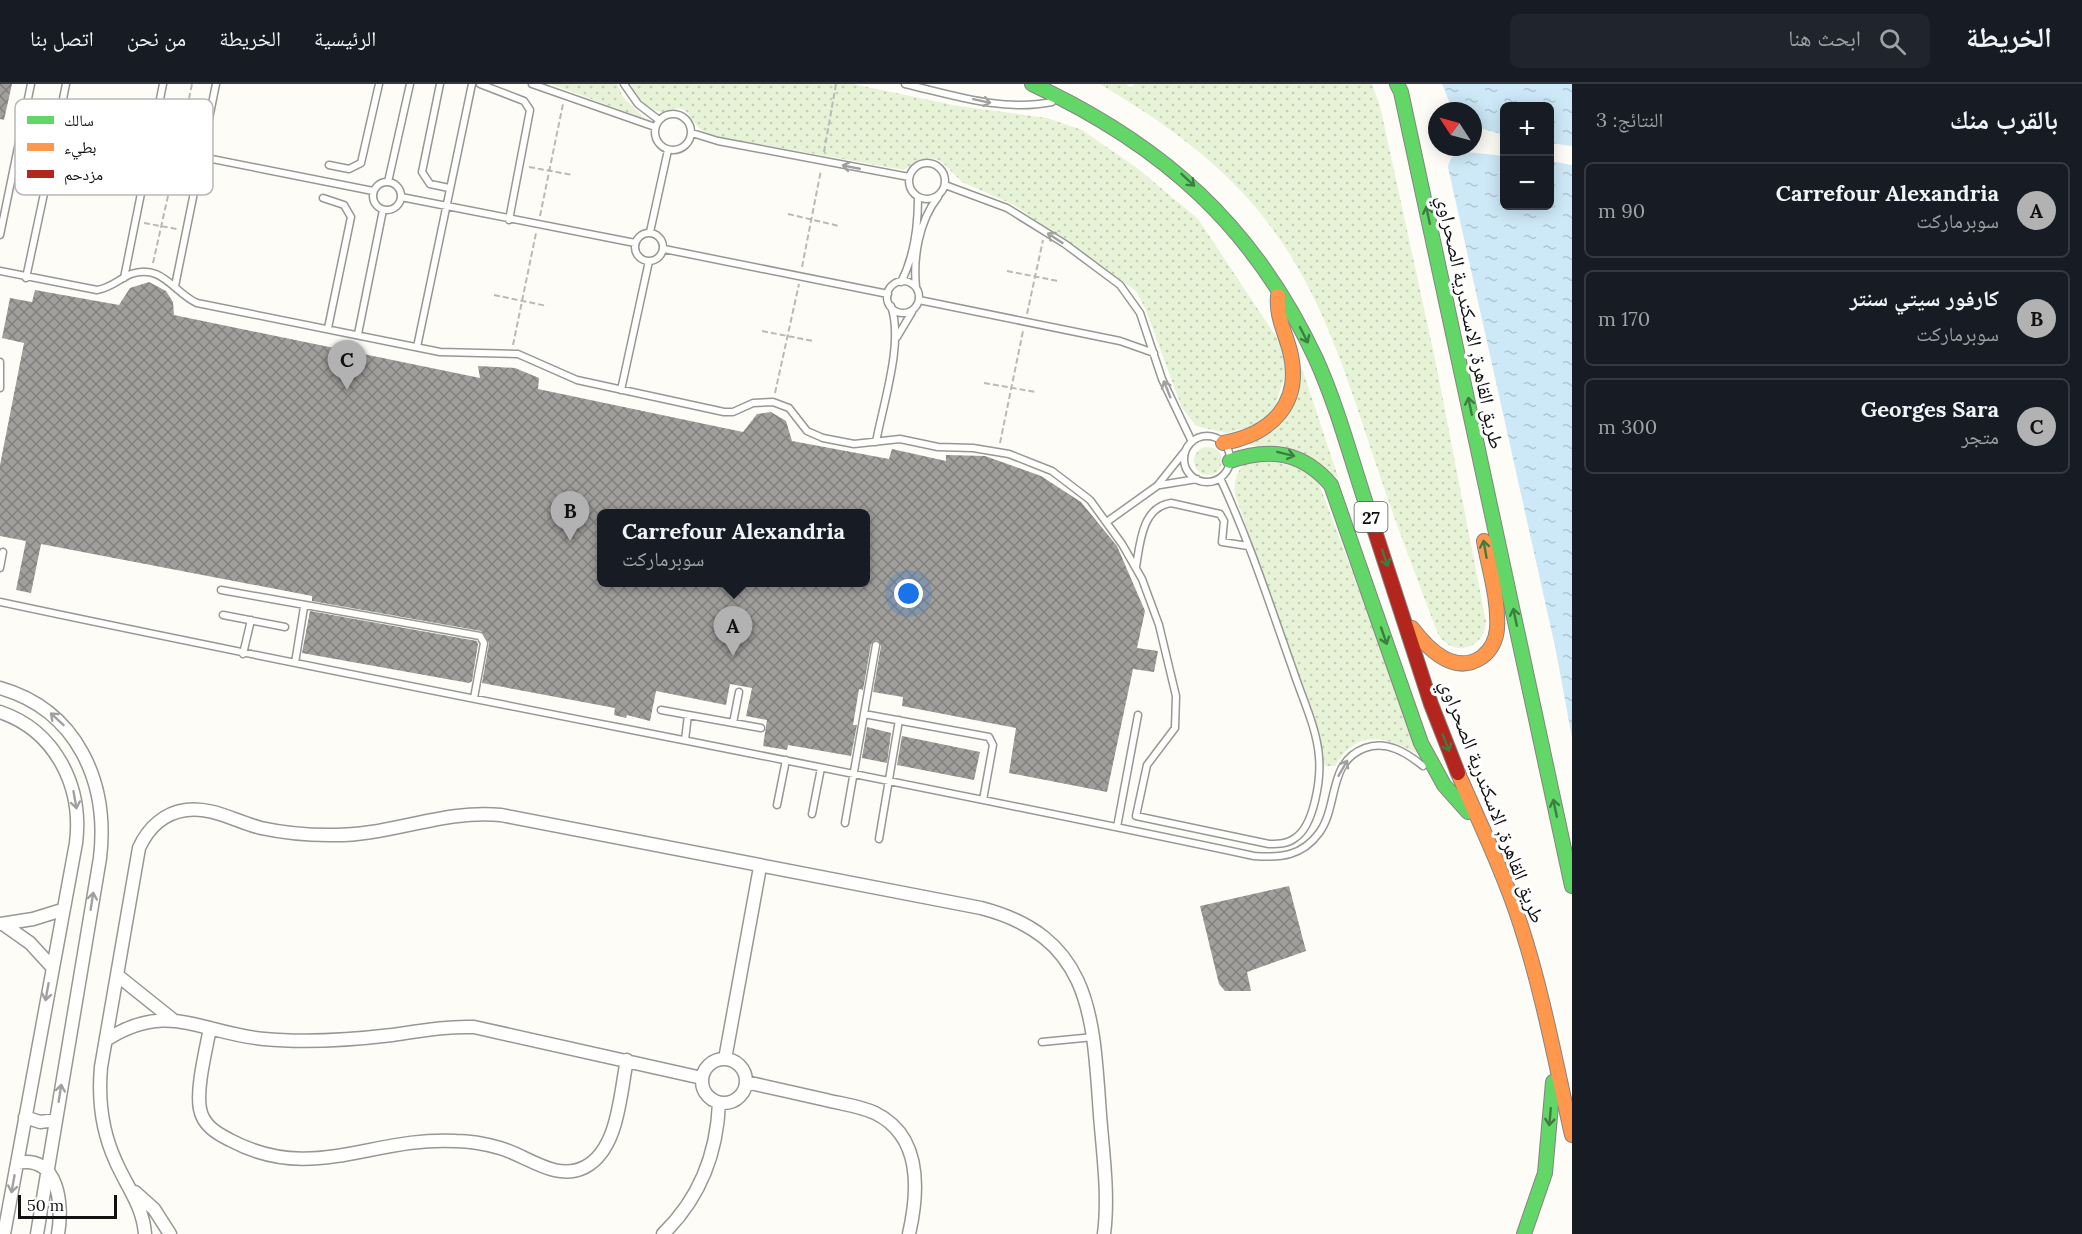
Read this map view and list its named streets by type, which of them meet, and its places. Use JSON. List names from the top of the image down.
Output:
{
  "streets": {
    "highway": ["طريق القاهرة, الاسكندرية الصحراوي", "27"]
  },
  "crossings": [
    ["طريق القاهرة, الاسكندرية الصحراوي", "27"]
  ],
  "legend": ["سالك", "بطيء", "مزدحم"],
  "scale_bar": "50 m",
  "north": "top left",
  "page": {
    "header": "الخريطة",
    "search": "ابحث هنا",
    "nav": [
      "الرئيسية",
      "الخريطة",
      "من نحن",
      "اتصل بنا"
    ],
    "heading": ["بالقرب منك", "النتائج: 3"],
    "map_buttons": ["+", "−"],
    "list": [
      {
        "mark": "A",
        "name": "Carrefour Alexandria",
        "note": "سوبرماركت",
        "value": "90 m"
      },
      {
        "mark": "B",
        "name": "كارفور سيتي سنتر",
        "note": "سوبرماركت",
        "value": "170 m"
      },
      {
        "mark": "C",
        "name": "Georges Sara",
        "note": "متجر",
        "value": "300 m"
      }
    ],
    "pins": ["C", "B", "A"],
    "popup": ["Carrefour Alexandria", "سوبرماركت"],
    "scale": "50 m"
  }
}
